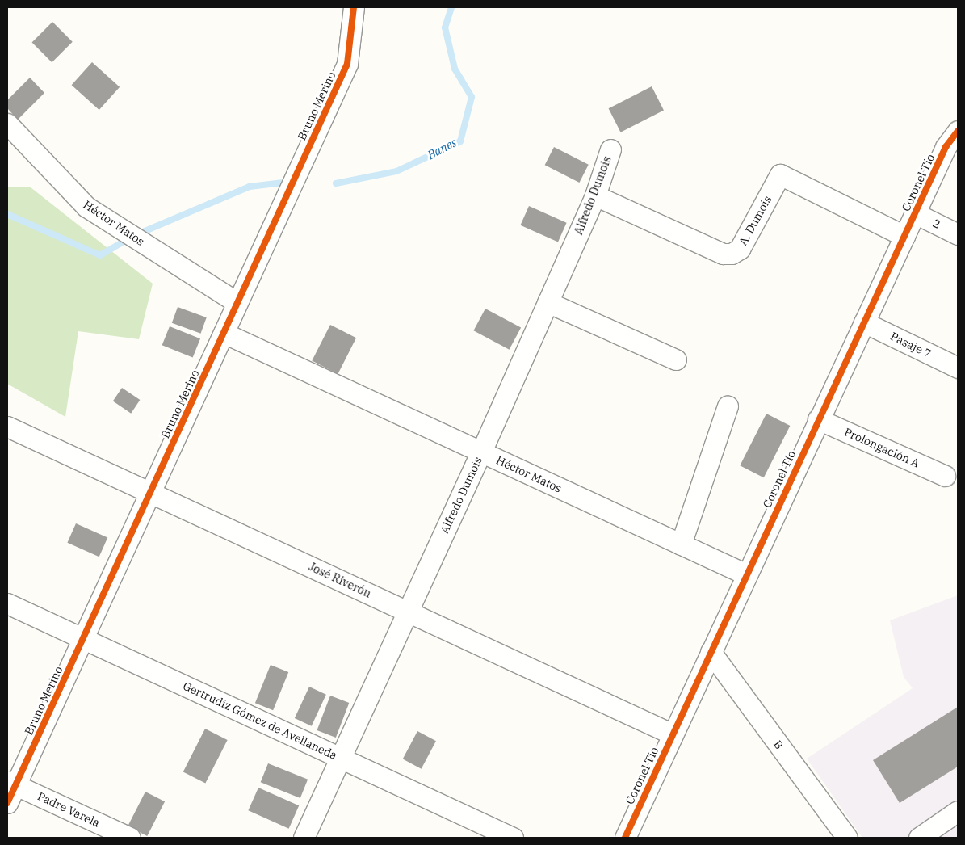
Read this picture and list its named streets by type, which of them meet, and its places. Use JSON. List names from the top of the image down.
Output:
{
  "streets": {
    "street": [
      "Bruno Merino",
      "Coronel Tío",
      "Alfredo Dumois",
      "A. Dumois",
      "Héctor Matos",
      "2",
      "Pasaje 7",
      "Prolongación A",
      "José Riverón",
      "Gertrudiz Gómez de Avellaneda",
      "B",
      "Padre Varela"
    ]
  },
  "crossings": [
    ["Bruno Merino", "Héctor Matos"],
    ["Bruno Merino", "José Riverón"],
    ["Bruno Merino", "Gertrudiz Gómez de Avellaneda"],
    ["Bruno Merino", "Padre Varela"],
    ["Coronel Tío", "A. Dumois"],
    ["Coronel Tío", "Héctor Matos"],
    ["Coronel Tío", "2"],
    ["Coronel Tío", "Pasaje 7"],
    ["Coronel Tío", "Prolongación A"],
    ["Coronel Tío", "José Riverón"],
    ["Coronel Tío", "B"],
    ["Alfredo Dumois", "A. Dumois"],
    ["Alfredo Dumois", "Héctor Matos"],
    ["Alfredo Dumois", "José Riverón"],
    ["Alfredo Dumois", "Gertrudiz Gómez de Avellaneda"]
  ],
  "water": ["Banes"]
}
